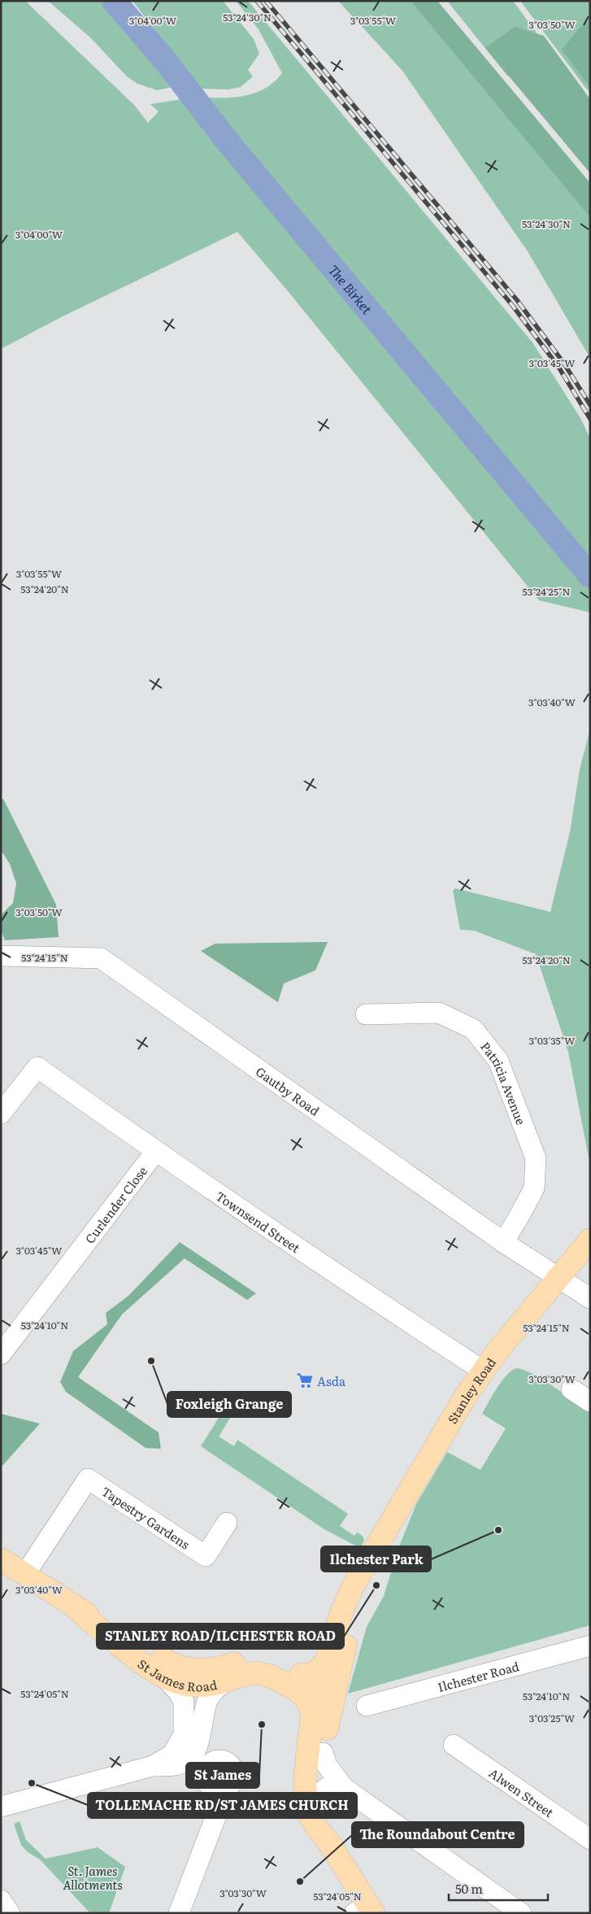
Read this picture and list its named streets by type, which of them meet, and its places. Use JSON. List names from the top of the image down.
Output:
{
  "streets": {
    "main road": ["Stanley Road", "St James Road"],
    "street": [
      "Patricia Avenue",
      "Gautby Road",
      "Curlender Close",
      "Townsend Street",
      "Tapestry Gardens",
      "Ilchester Road",
      "Alwen Street"
    ]
  },
  "crossings": [
    ["Patricia Avenue", "Gautby Road"],
    ["Gautby Road", "Stanley Road"],
    ["Curlender Close", "Townsend Street"],
    ["Townsend Street", "Stanley Road"],
    ["Stanley Road", "St James Road"]
  ],
  "water": ["The Birket"],
  "parks": ["St. James Allotments"],
  "places": {
    "other": [
      "Foxleigh Grange",
      "Ilchester Park",
      "STANLEY ROAD/ILCHESTER ROAD",
      "St James",
      "TOLLEMACHE RD/ST JAMES CHURCH",
      "The Roundabout Centre"
    ],
    "supermarket": ["Asda"]
  },
  "scale_bar": "50 m",
  "coordinates": [
    "53°24'30\"N",
    "3°04'00\"W",
    "3°03'55\"W",
    "3°03'50\"W",
    "3°03'45\"W",
    "53°24'20\"N",
    "53°24'25\"N",
    "3°03'40\"W",
    "53°24'15\"N",
    "3°03'35\"W",
    "53°24'10\"N",
    "3°03'30\"W",
    "53°24'05\"N",
    "3°03'25\"W"
  ]
}
